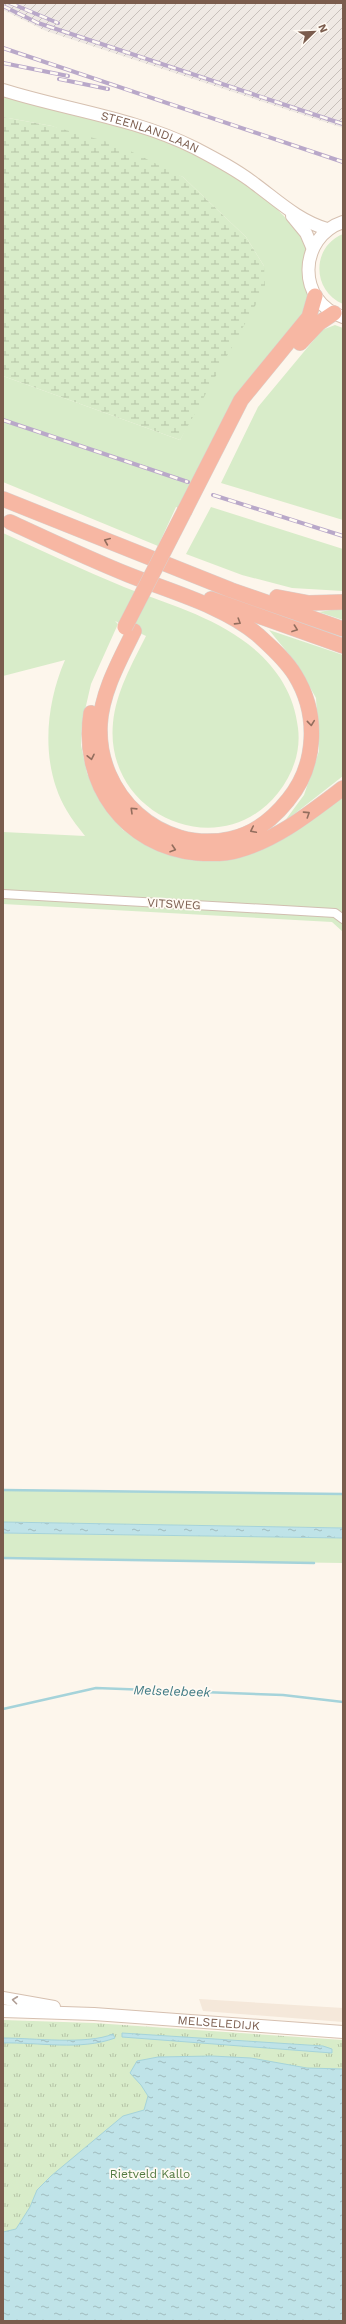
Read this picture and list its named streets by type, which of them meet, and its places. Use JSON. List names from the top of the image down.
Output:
{
  "streets": {
    "main road": ["STEENLANDLAAN", "MELSELEDIJK"],
    "street": ["VITSWEG"]
  },
  "water": ["Melselebeek"],
  "parks": ["Rietveld Kallo"],
  "north": "top right"
}
